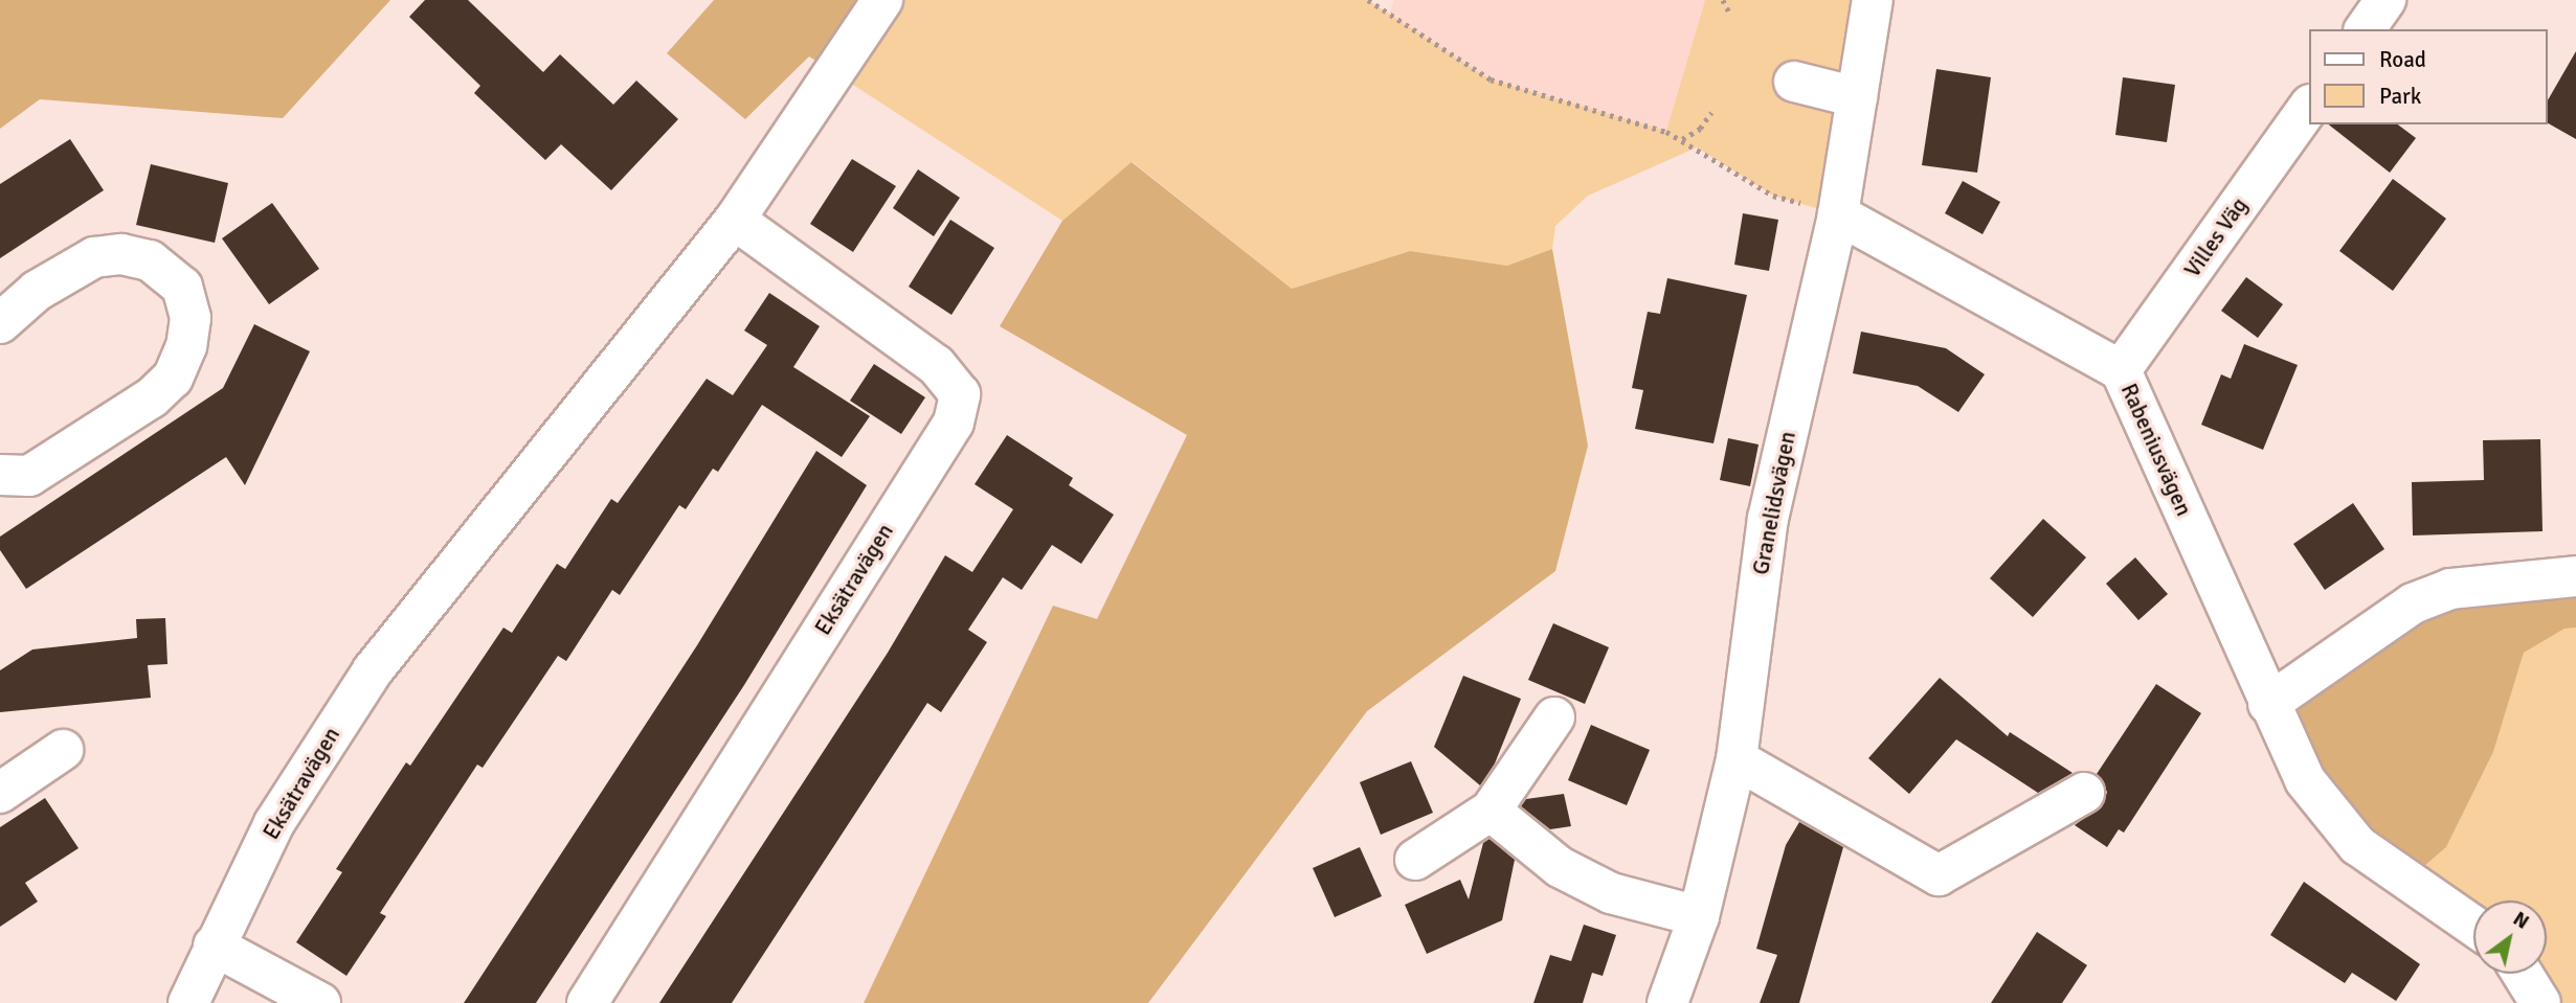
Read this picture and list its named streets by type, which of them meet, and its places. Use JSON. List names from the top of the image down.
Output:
{
  "streets": {
    "street": [
      "Villes Väg",
      "Rabeniusvägen",
      "Granelidsvägen",
      "Eksätravägen"
    ]
  },
  "crossings": [
    ["Villes Väg", "Rabeniusvägen"],
    ["Rabeniusvägen", "Granelidsvägen"]
  ],
  "legend": ["Road", "Park"],
  "north": "top right"
}
